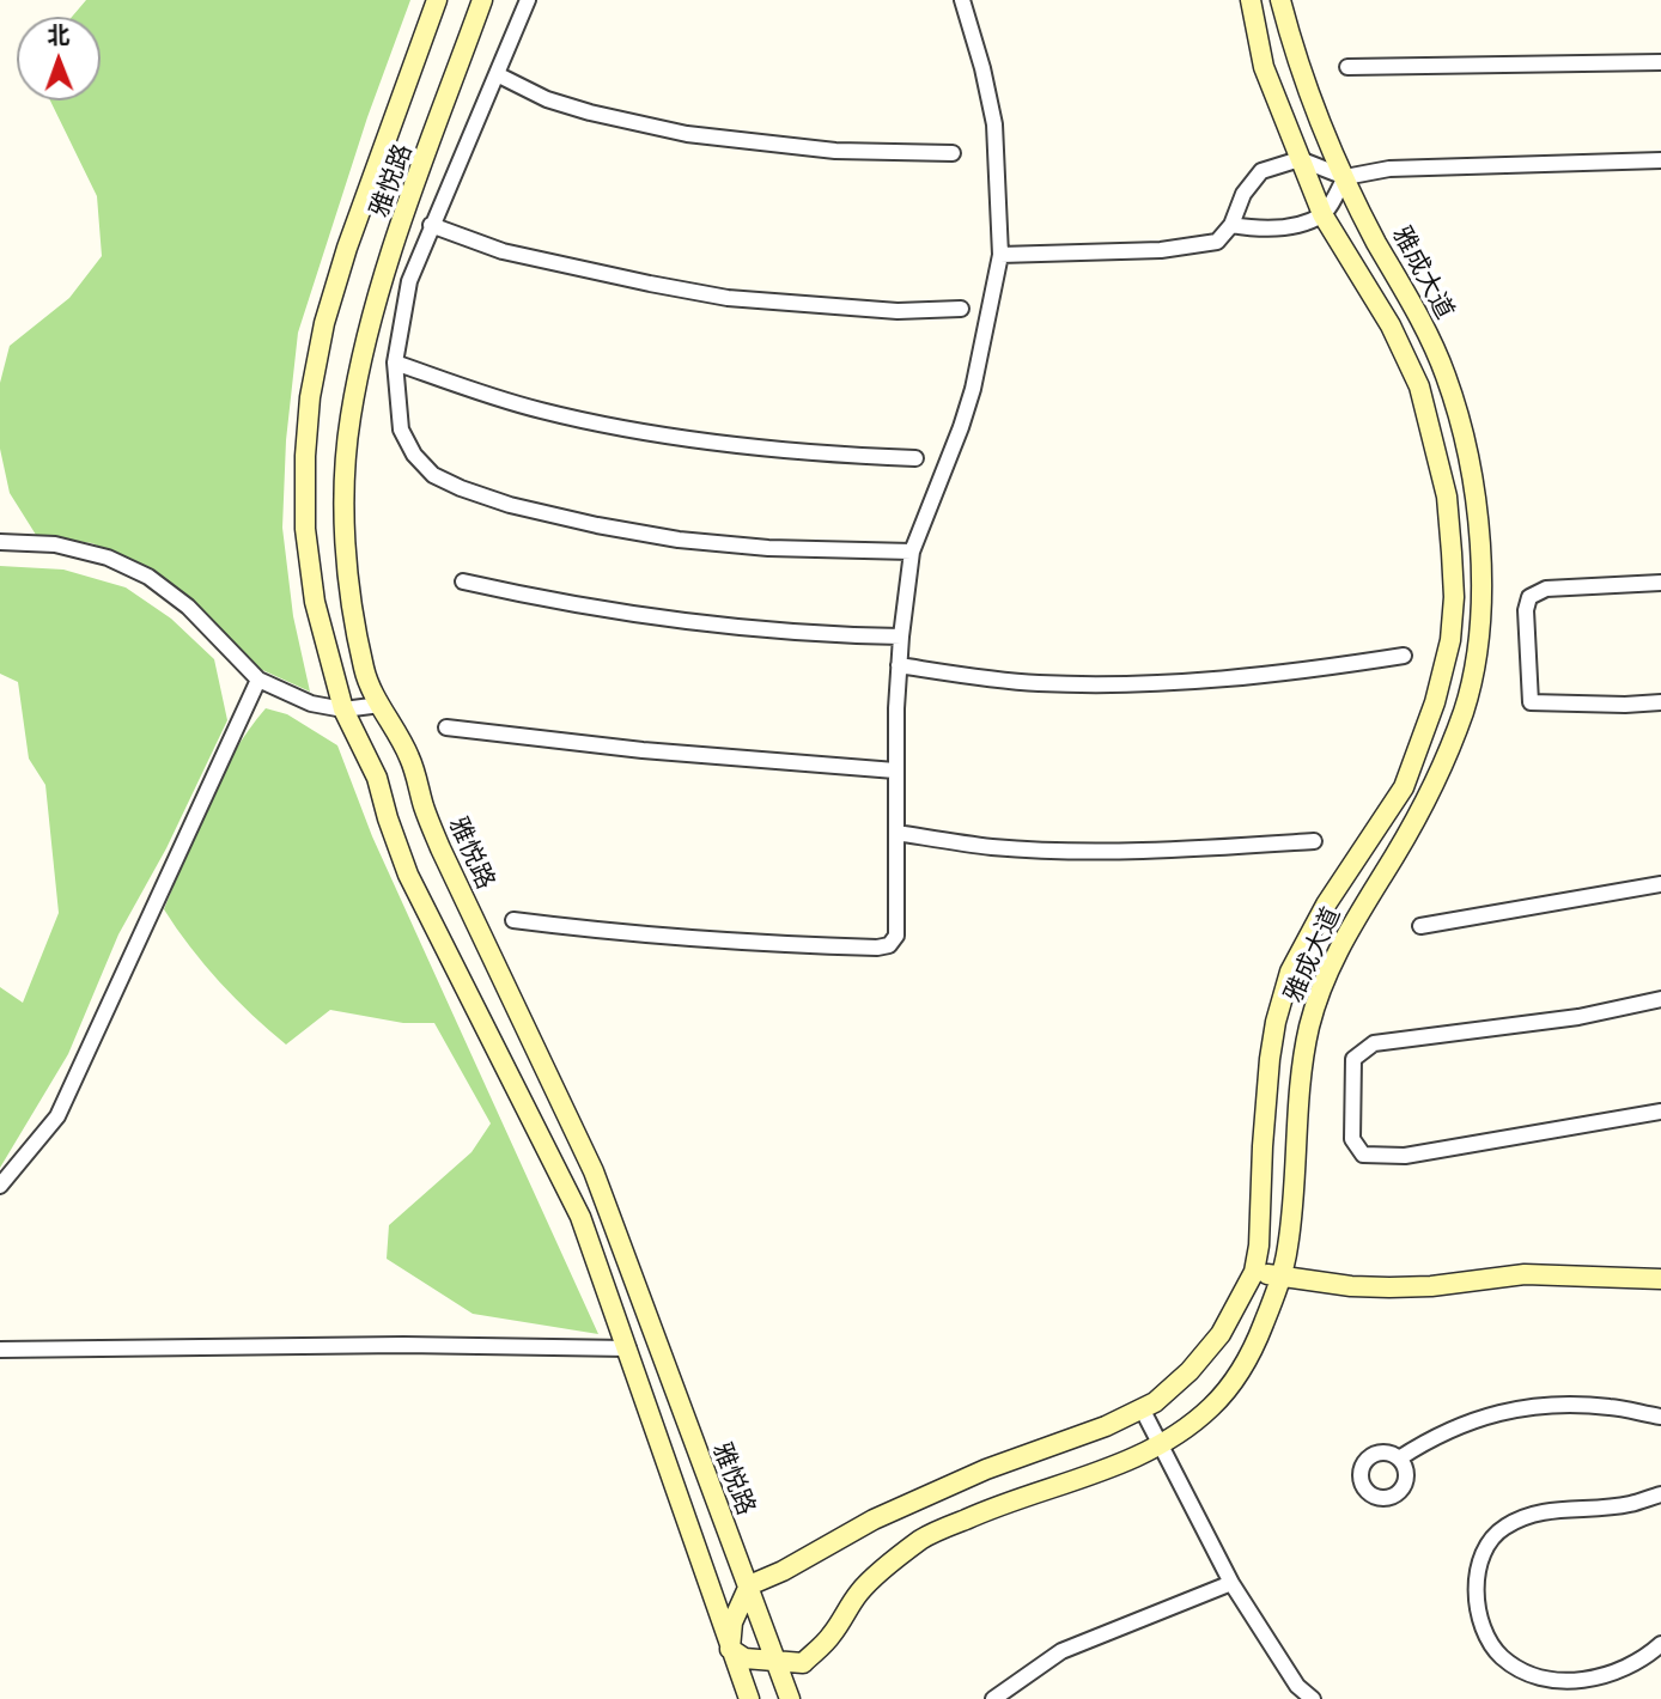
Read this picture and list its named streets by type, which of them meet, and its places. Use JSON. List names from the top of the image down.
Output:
{
  "streets": {
    "street": ["雅悦路", "雅成大道"]
  },
  "crossings": [
    ["雅悦路", "雅成大道"]
  ],
  "north": "top"
}
